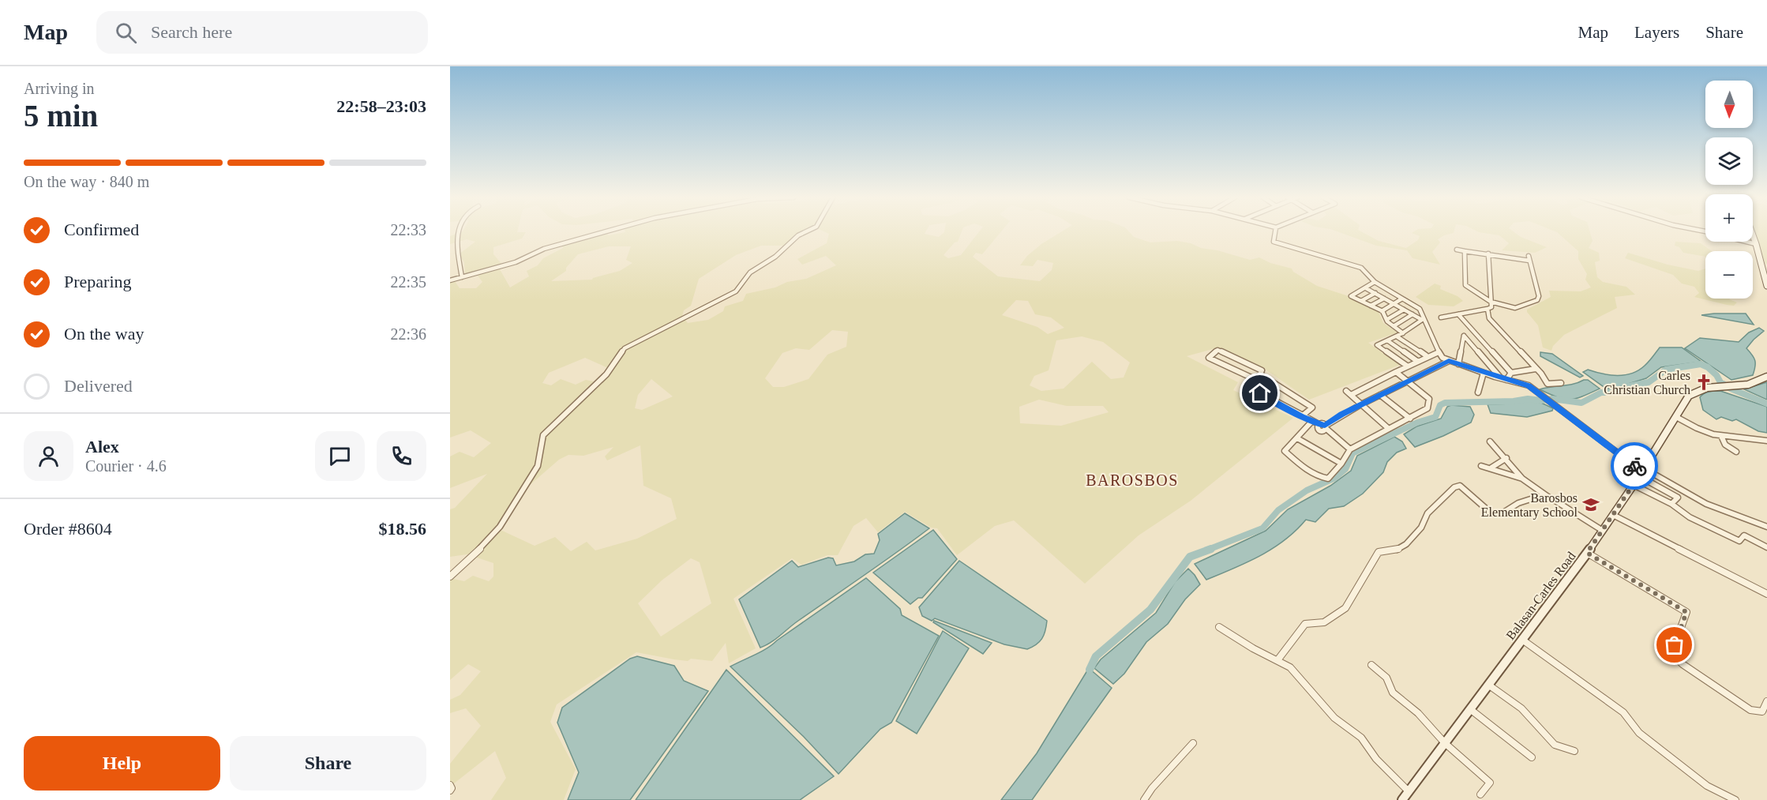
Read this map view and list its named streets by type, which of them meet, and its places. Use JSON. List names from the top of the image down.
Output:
{
  "streets": {
    "main road": ["Balasan-Carles Road"]
  },
  "districts": ["BAROSBOS"],
  "places": {
    "church": ["Carles Christian Church"],
    "school or university": ["Barosbos Elementary School"]
  },
  "north": "bottom",
  "page": {
    "header": "Map",
    "search": "Search here",
    "nav": ["Map", "Layers", "Share"],
    "heading": ["5 min", "Arriving in", "22:58–23:03"],
    "panel": [
      "Alex",
      "Courier · 4.6",
      "Order #8604",
      "$18.56"
    ],
    "map_buttons": ["+", "−"],
    "bar": "On the way · 840 m",
    "list": [
      ["Confirmed", "22:33"],
      ["Preparing", "22:35"],
      ["On the way", "22:36"],
      "Delivered"
    ],
    "buttons": ["Help", "Share"]
  }
}
